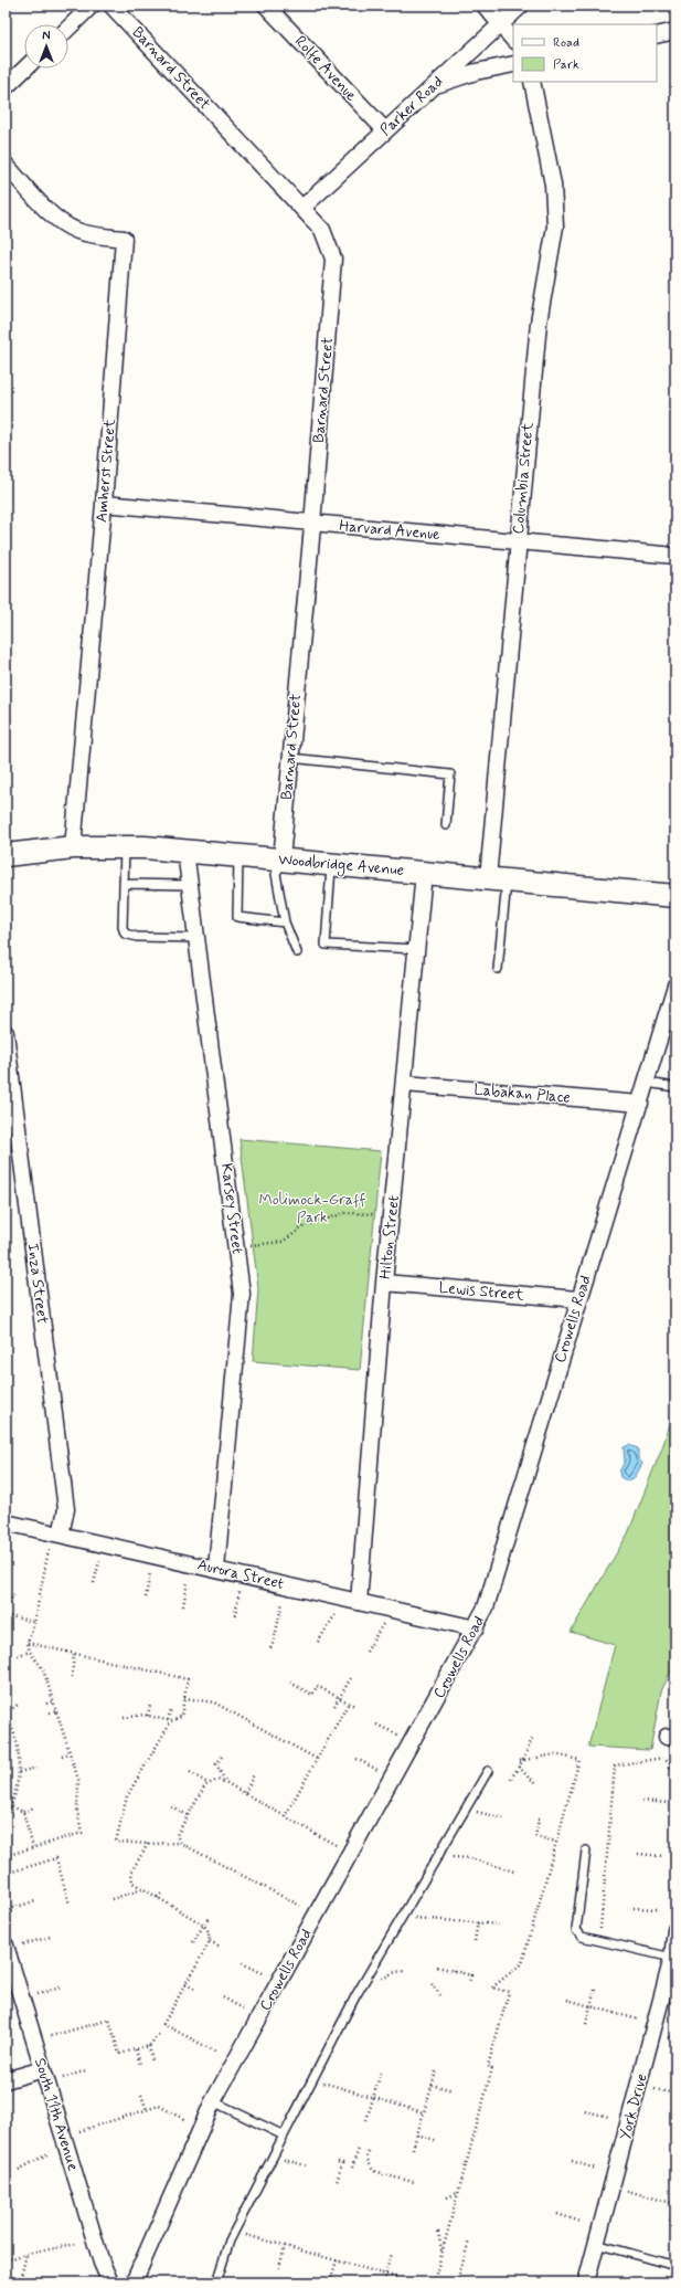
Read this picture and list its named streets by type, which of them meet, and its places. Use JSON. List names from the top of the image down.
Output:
{
  "streets": {
    "main road": ["Woodbridge Avenue"],
    "street": [
      "Barnard Street",
      "Rolfe Avenue",
      "Parker Road",
      "Amherst Street",
      "Columbia Street",
      "Harvard Avenue",
      "Labakan Place",
      "Karsey Street",
      "Hilton Street",
      "Inza Street",
      "Lewis Street",
      "Crowells Road",
      "Aurora Street",
      "York Drive",
      "South 11th Avenue"
    ]
  },
  "crossings": [
    ["Barnard Street", "Parker Road"],
    ["Barnard Street", "Harvard Avenue"],
    ["Barnard Street", "Woodbridge Avenue"],
    ["Rolfe Avenue", "Parker Road"],
    ["Amherst Street", "Harvard Avenue"],
    ["Amherst Street", "Woodbridge Avenue"],
    ["Columbia Street", "Harvard Avenue"],
    ["Columbia Street", "Woodbridge Avenue"],
    ["Woodbridge Avenue", "Karsey Street"],
    ["Woodbridge Avenue", "Hilton Street"],
    ["Labakan Place", "Hilton Street"],
    ["Labakan Place", "Crowells Road"],
    ["Karsey Street", "Aurora Street"],
    ["Hilton Street", "Lewis Street"],
    ["Hilton Street", "Aurora Street"],
    ["Inza Street", "Aurora Street"],
    ["Lewis Street", "Crowells Road"],
    ["Crowells Road", "Aurora Street"]
  ],
  "parks": ["Molimock-Graff Park"],
  "legend": ["Road", "Park"],
  "north": "top"
}
